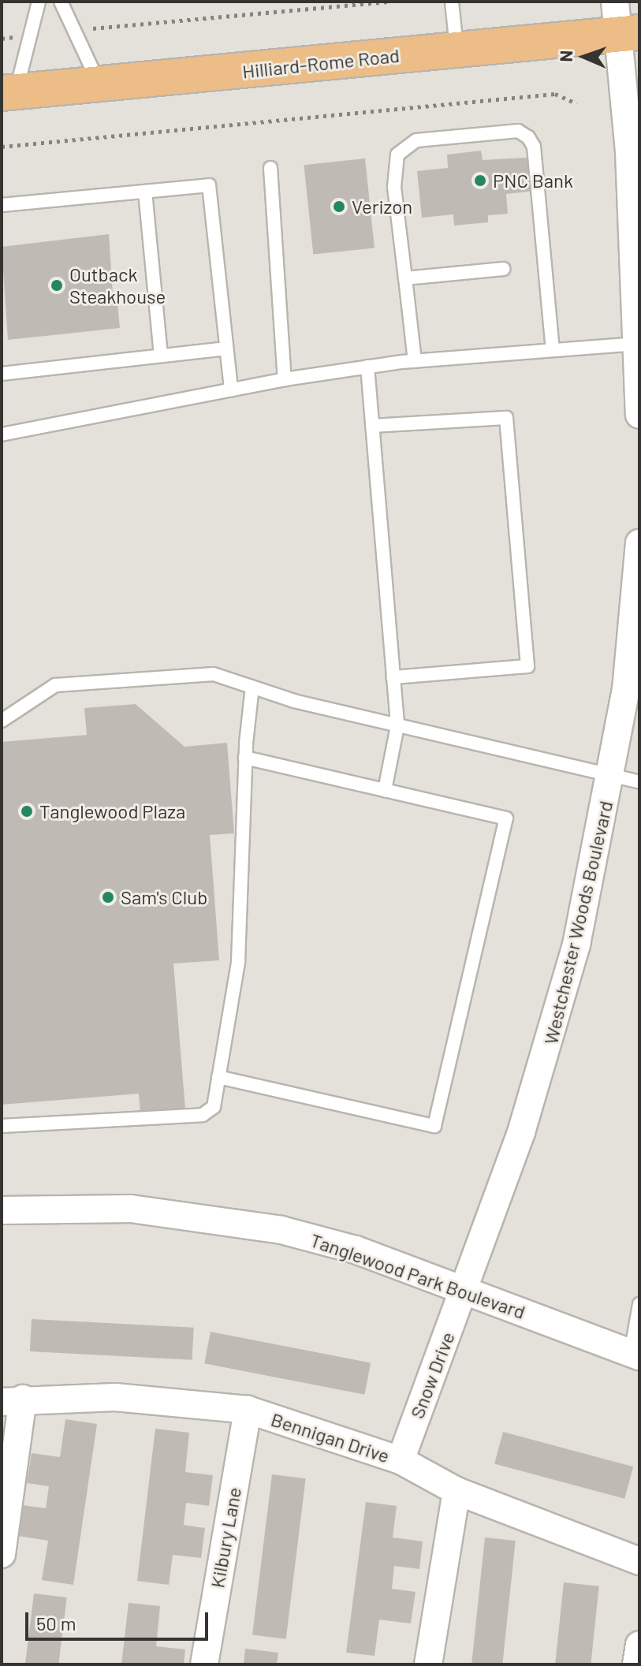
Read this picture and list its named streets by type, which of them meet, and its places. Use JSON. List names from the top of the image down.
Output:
{
  "streets": {
    "main road": ["Hilliard-Rome Road"],
    "street": [
      "Westchester Woods Boulevard",
      "Tanglewood Park Boulevard",
      "Snow Drive",
      "Bennigan Drive",
      "Kilbury Lane"
    ]
  },
  "crossings": [
    ["Westchester Woods Boulevard", "Tanglewood Park Boulevard"],
    ["Westchester Woods Boulevard", "Snow Drive"],
    ["Tanglewood Park Boulevard", "Snow Drive"],
    ["Snow Drive", "Bennigan Drive"],
    ["Bennigan Drive", "Kilbury Lane"]
  ],
  "places": [
    "PNC Bank",
    "Verizon",
    "Outback Steakhouse",
    "Tanglewood Plaza",
    "Sam's Club"
  ],
  "scale_bar": "50 m",
  "north": "left"
}
